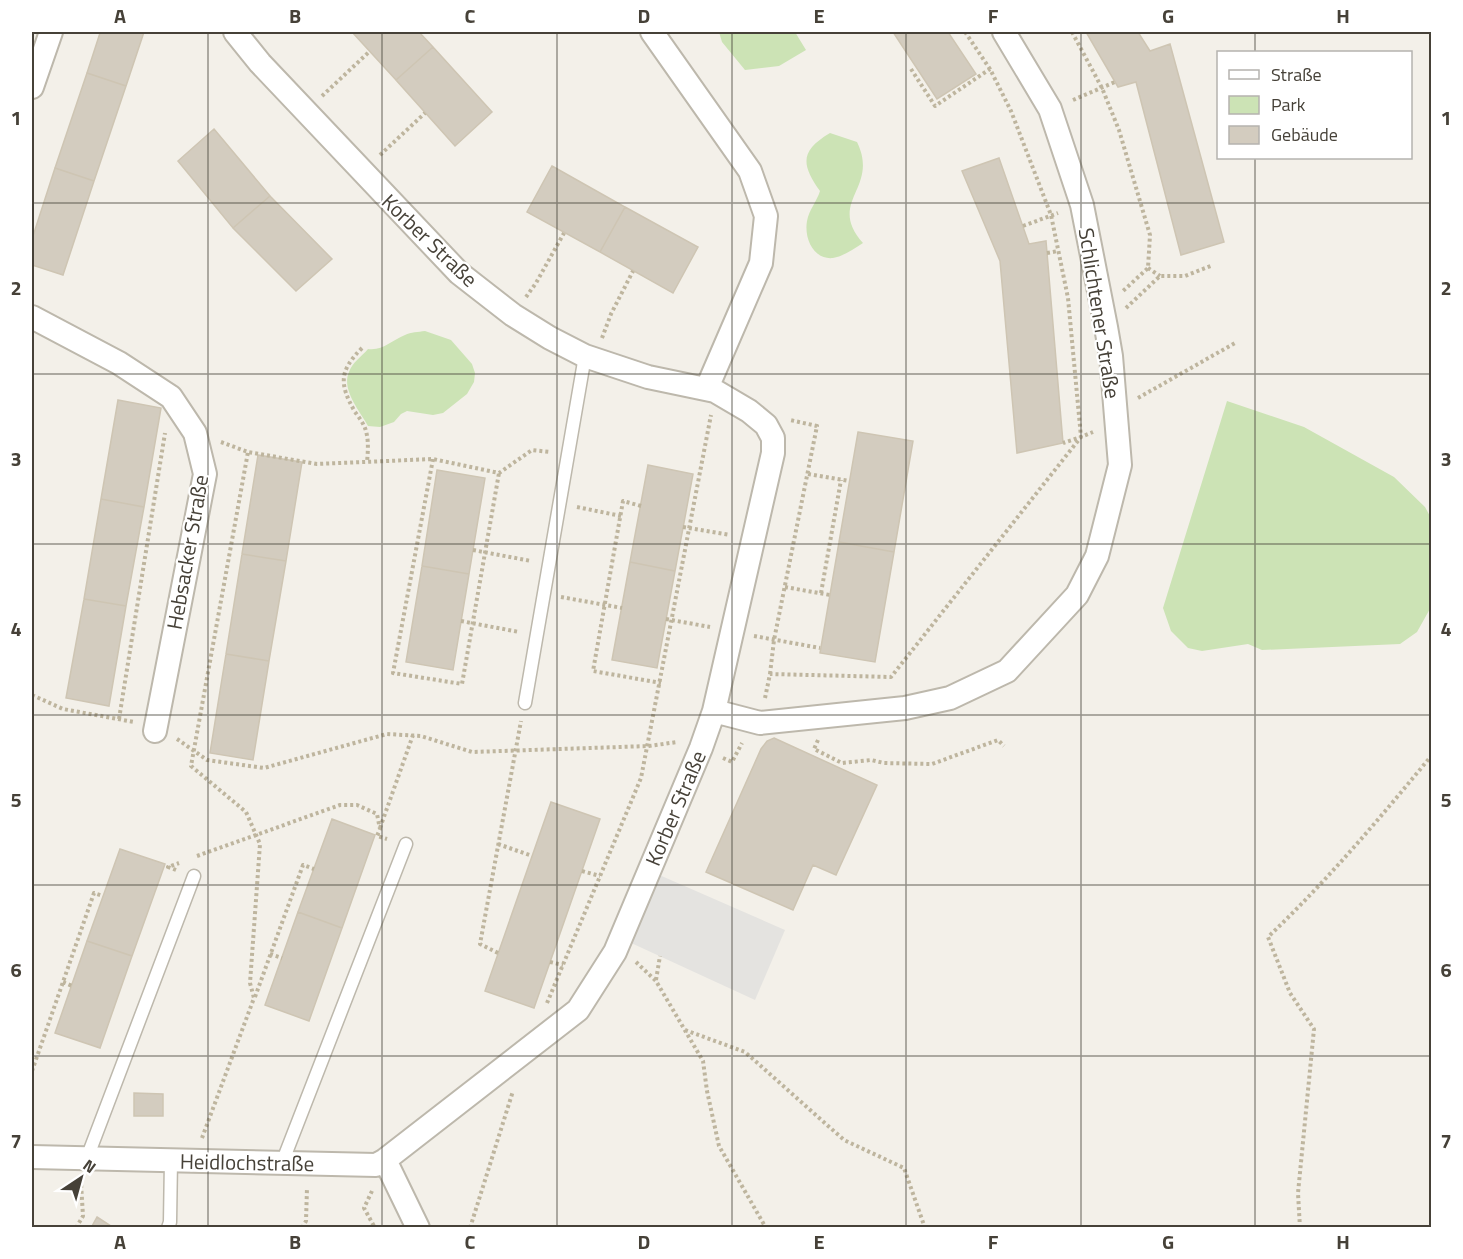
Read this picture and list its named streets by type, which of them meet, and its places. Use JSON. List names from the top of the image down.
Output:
{
  "streets": {
    "street": [
      "Korber Straße",
      "Schlichtener Straße",
      "Hebsacker Straße",
      "Heidlochstraße"
    ]
  },
  "crossings": [
    ["Korber Straße", "Schlichtener Straße"],
    ["Korber Straße", "Heidlochstraße"]
  ],
  "legend": ["Straße", "Park", "Gebäude"],
  "north": "top right",
  "grid": {
    "columns": [
      "A",
      "B",
      "C",
      "D",
      "E",
      "F",
      "G",
      "H"
    ],
    "rows": [
      "1",
      "2",
      "3",
      "4",
      "5",
      "6",
      "7"
    ]
  }
}
